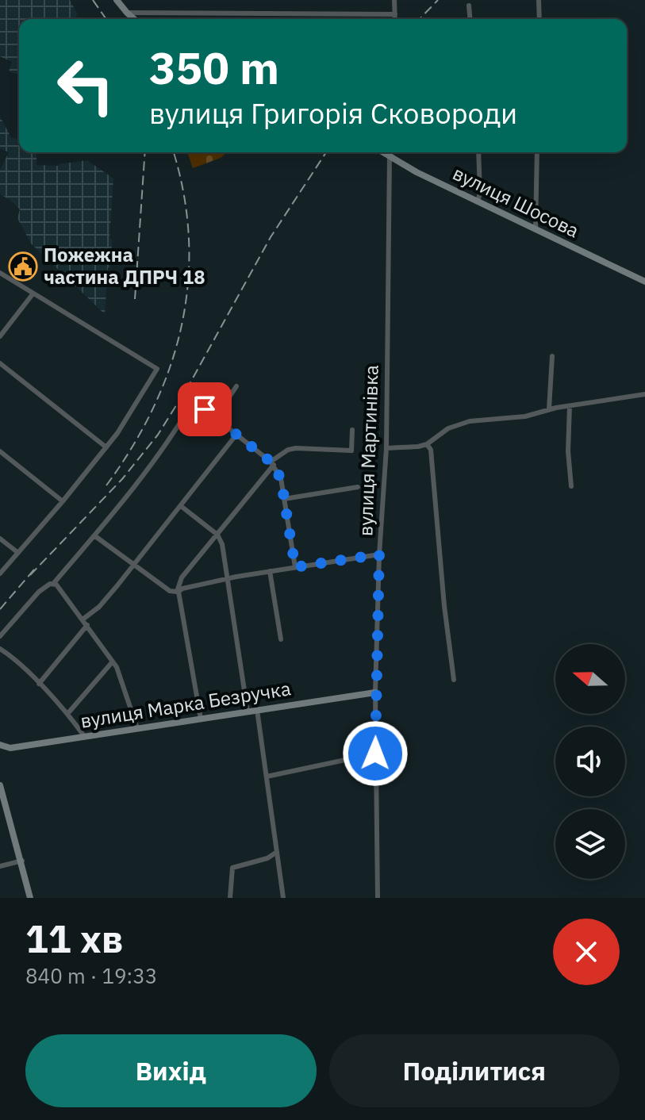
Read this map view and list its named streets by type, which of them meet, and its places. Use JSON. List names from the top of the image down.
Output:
{
  "streets": {
    "main road": ["вулиця Шосова", "вулиця Марка Безручка"],
    "street": ["вулиця Мартинівка"]
  },
  "crossings": [
    ["вулиця Шосова", "вулиця Мартинівка"],
    ["вулиця Мартинівка", "вулиця Марка Безручка"]
  ],
  "places": {
    "public building": ["Пожежна частина ДПРЧ 18"]
  },
  "north": "left",
  "page": {
    "turn": ["350 m", "вулиця Григорія Сковороди"],
    "heading": ["11 хв", "840 m · 19:33"],
    "buttons": ["Вихід", "Поділитися"]
  }
}
